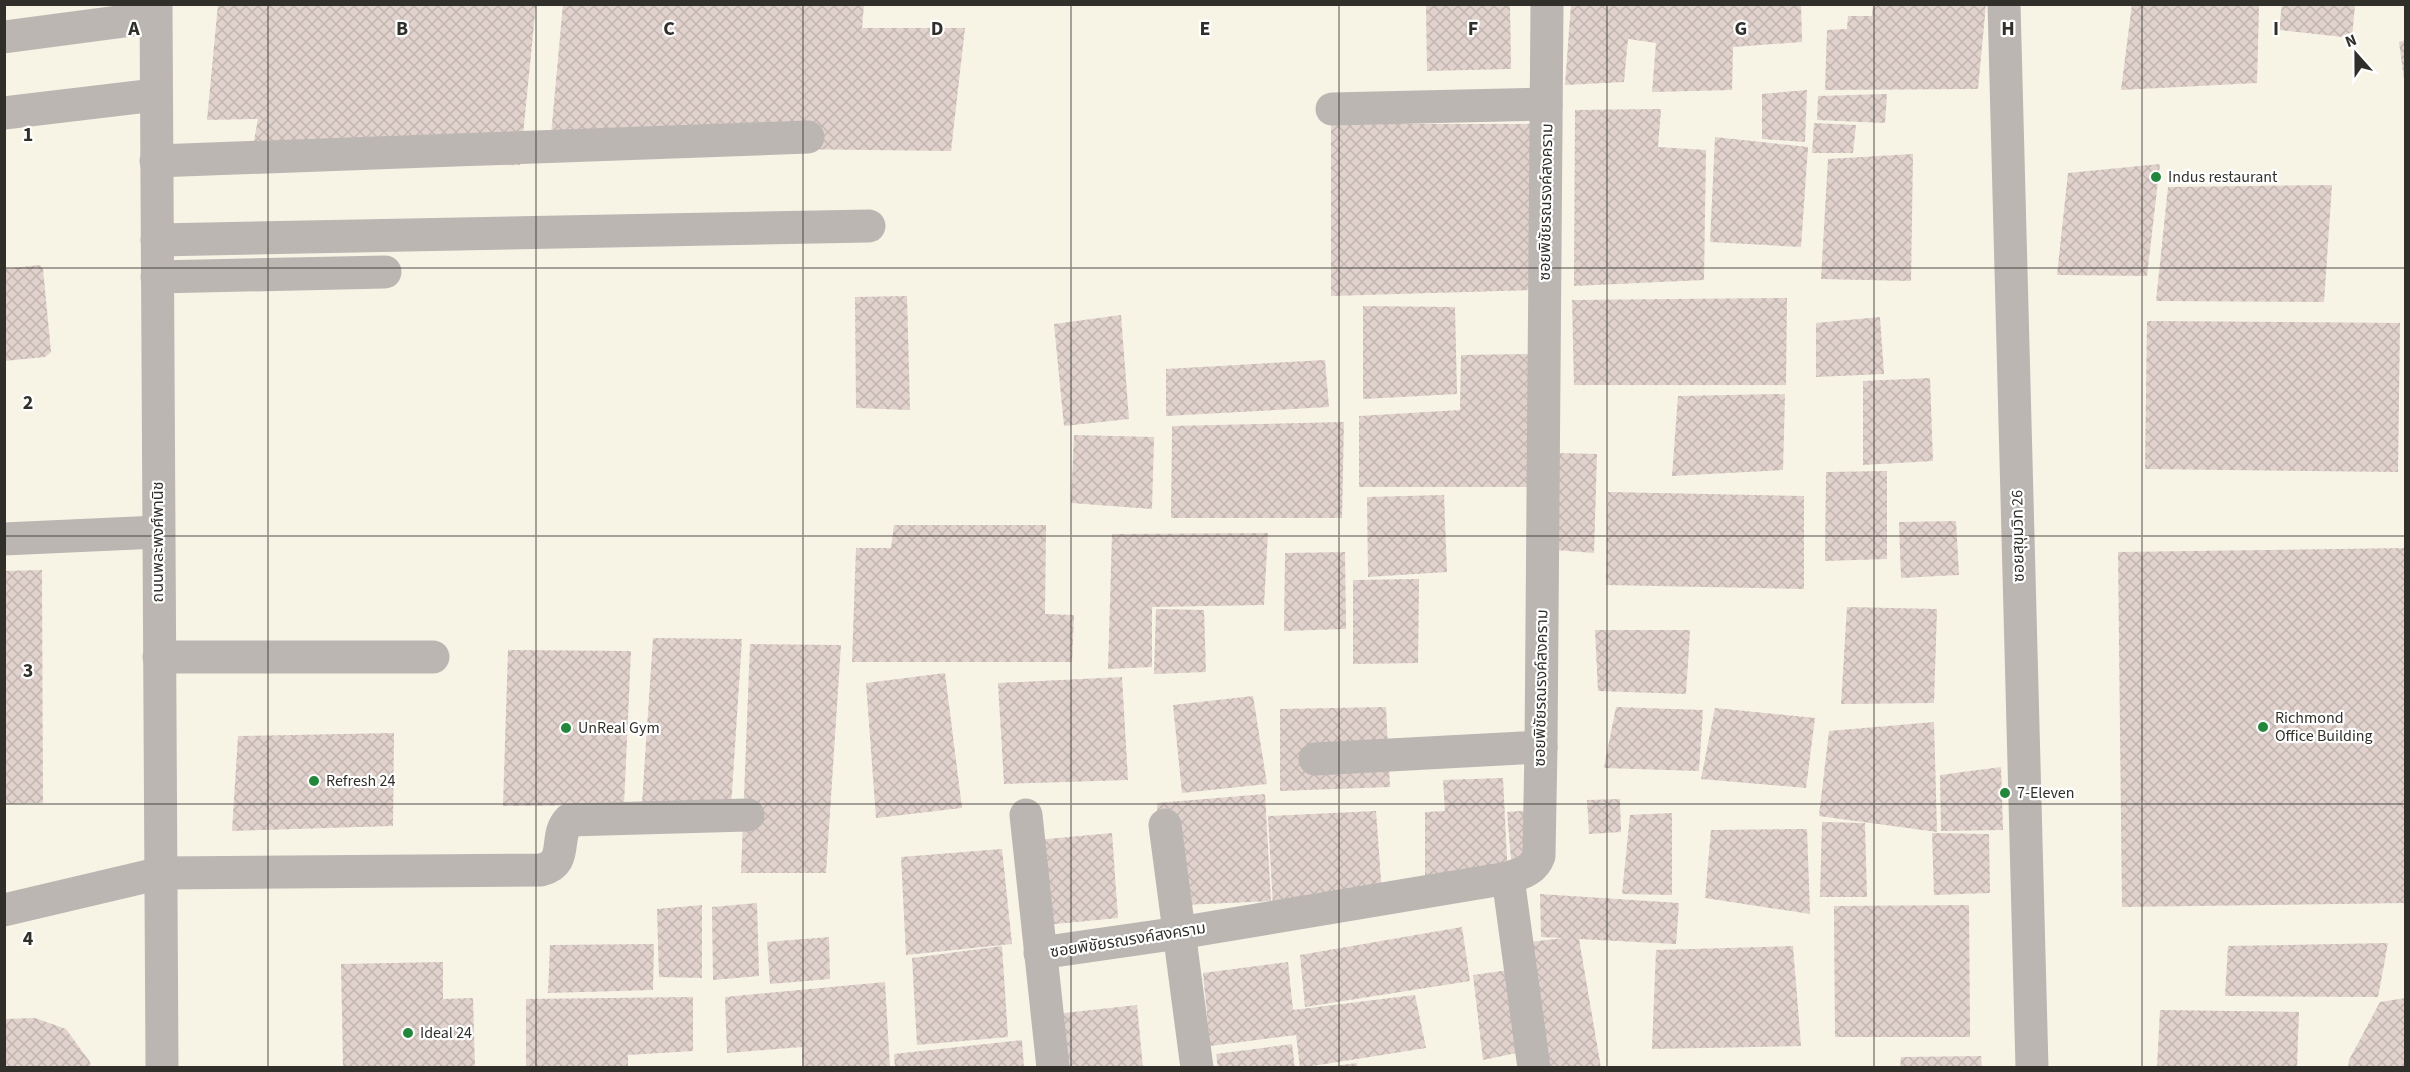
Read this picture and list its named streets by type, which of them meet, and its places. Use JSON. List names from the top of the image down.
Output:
{
  "streets": {
    "street": ["ซอยพิชัยรณรงค์สงคราม", "ซอยสุขุมวิท 26", "ถนนพละพงศ์พานิช"]
  },
  "places": [
    "Indus restaurant",
    "Richmond Office Building",
    "UnReal Gym",
    "Refresh 24",
    "7-Eleven",
    "Ideal 24"
  ],
  "north": "top",
  "grid": {
    "columns": [
      "A",
      "B",
      "C",
      "D",
      "E",
      "F",
      "G",
      "H",
      "I"
    ],
    "rows": [
      "1",
      "2",
      "3",
      "4"
    ]
  }
}
